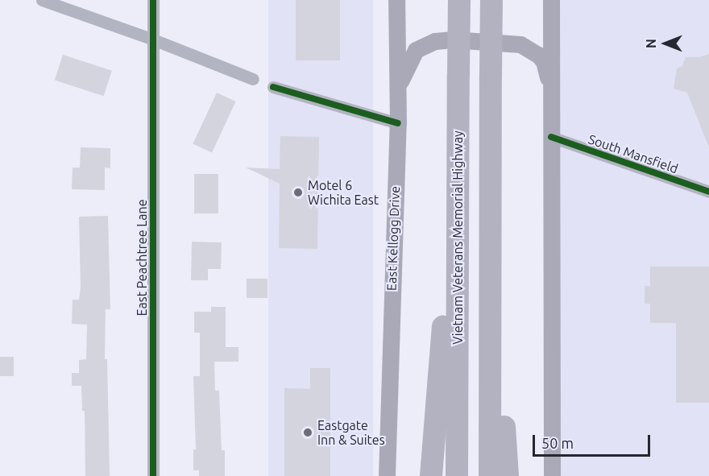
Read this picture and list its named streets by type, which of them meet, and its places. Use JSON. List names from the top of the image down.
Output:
{
  "streets": {
    "highway": ["Vietnam Veterans Memorial Highway"],
    "main road": ["East Kellogg Drive"],
    "street": ["South Mansfield", "East Peachtree Lane"]
  },
  "places": ["Motel 6 Wichita East", "Eastgate Inn & Suites"],
  "scale_bar": "50 m",
  "north": "left"
}
